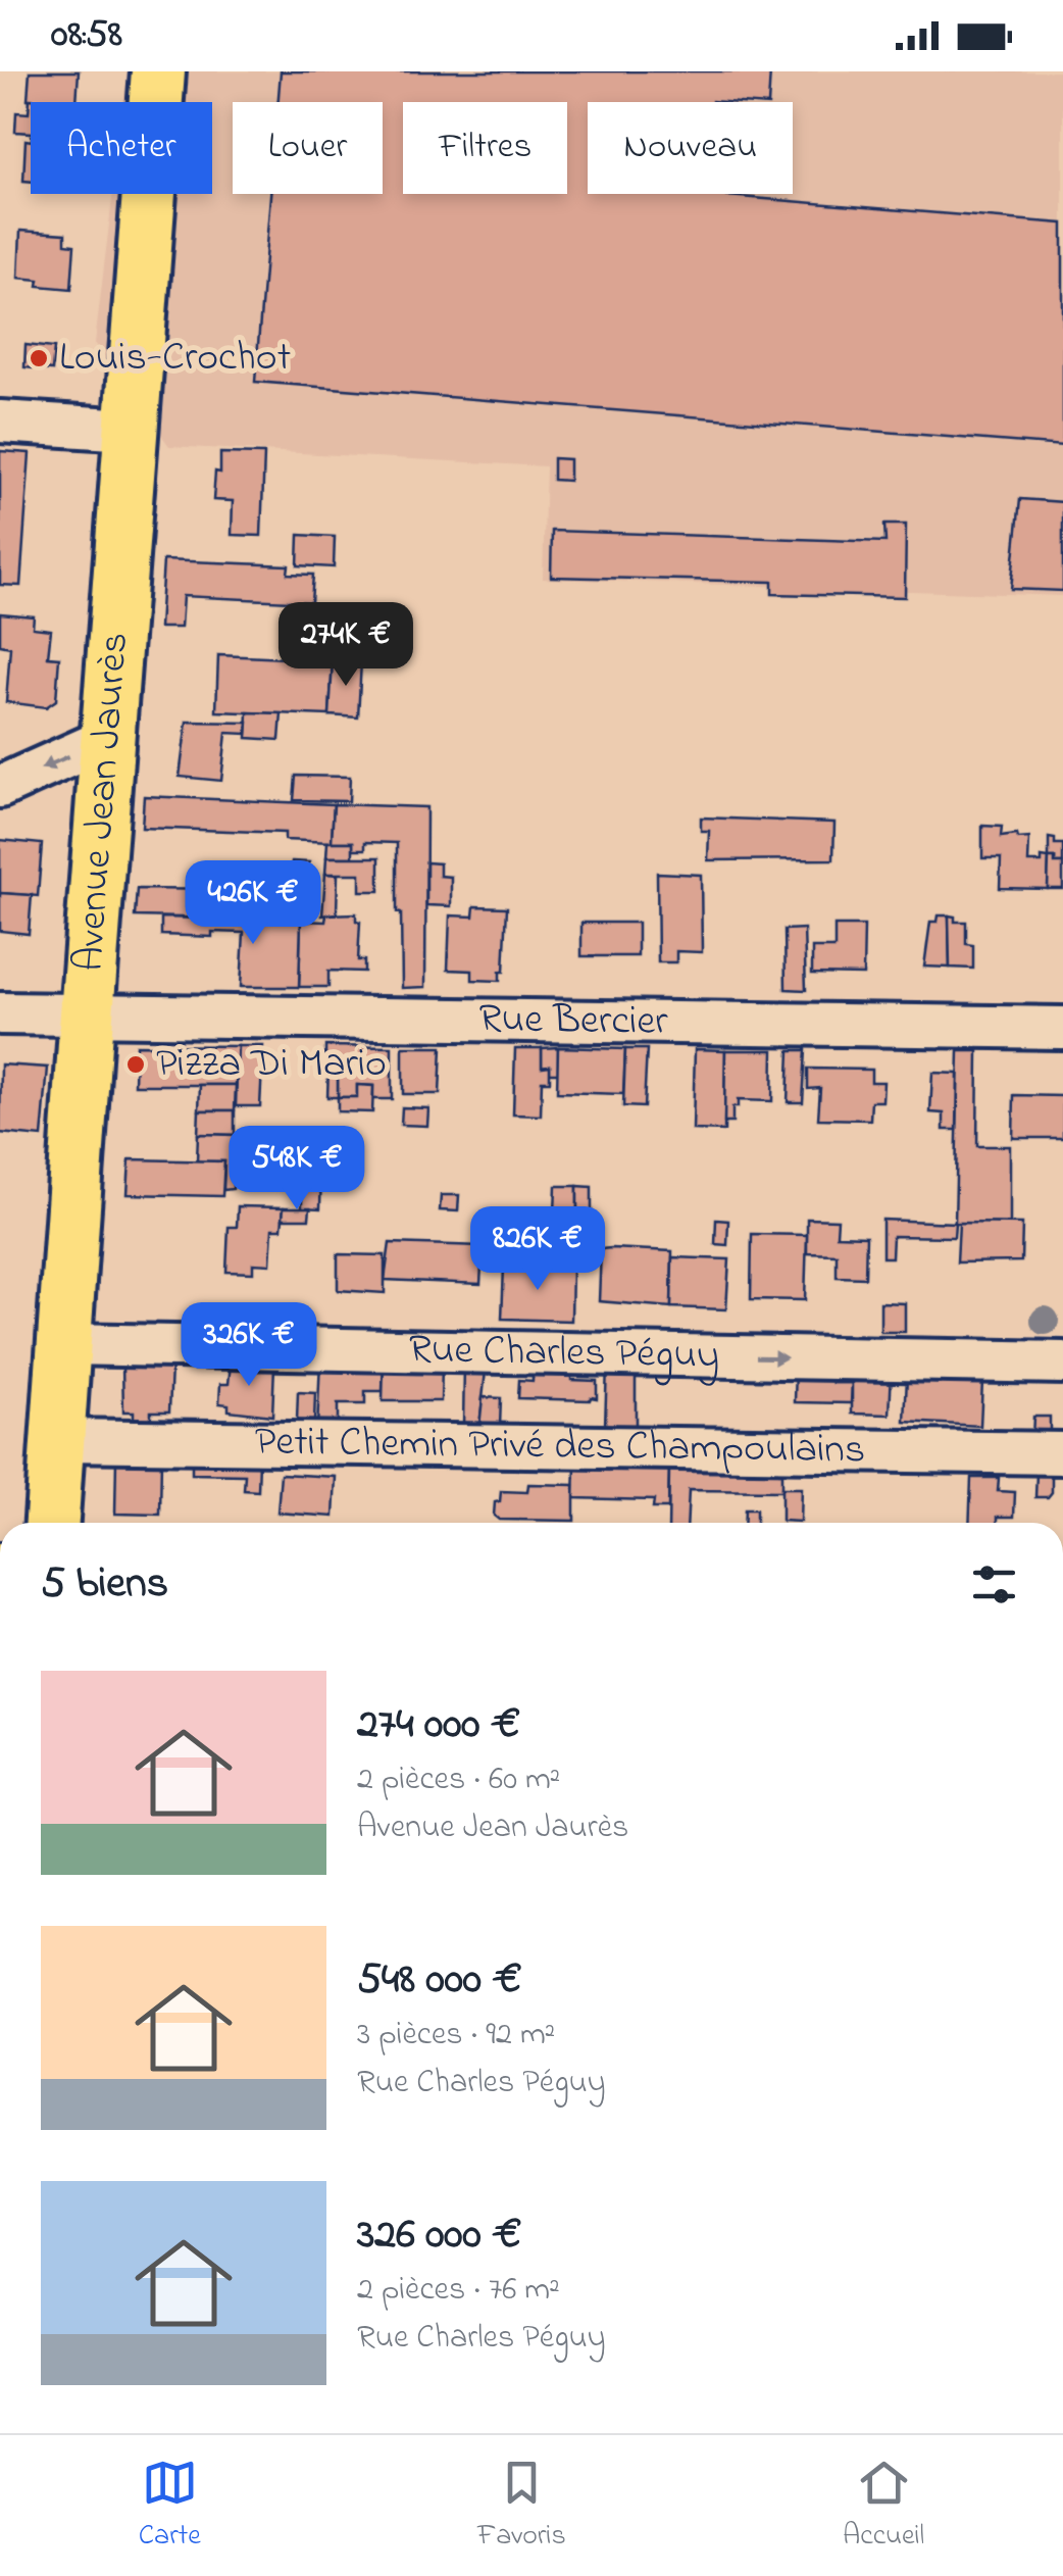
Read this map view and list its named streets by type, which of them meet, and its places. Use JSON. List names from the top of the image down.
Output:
{
  "streets": {
    "main road": ["Avenue Jean Jaurès"],
    "street": ["Rue Bercier", "Rue Charles Péguy", "Petit Chemin Privé des Champoulains"]
  },
  "crossings": [
    ["Avenue Jean Jaurès", "Rue Bercier"],
    ["Avenue Jean Jaurès", "Rue Charles Péguy"],
    ["Avenue Jean Jaurès", "Petit Chemin Privé des Champoulains"]
  ],
  "one_way": ["Rue Charles Péguy"],
  "places": ["Louis-Crochot", "Pizza Di Mario"],
  "page": {
    "status": "08:58",
    "chip": [
      "Acheter",
      "Louer",
      "Filtres",
      "Nouveau"
    ],
    "price": [
      "274K €",
      "426K €",
      "548K €",
      "826K €",
      "326K €"
    ],
    "heading": "5 biens",
    "list": [
      {
        "name": "274 000 €",
        "note": "2 pièces · 60 m² · Avenue Jean Jaurès"
      },
      {
        "name": "548 000 €",
        "note": "3 pièces · 92 m² · Rue Charles Péguy"
      },
      {
        "name": "326 000 €",
        "note": "2 pièces · 76 m² · Rue Charles Péguy"
      }
    ],
    "tabs": ["Carte", "Favoris", "Accueil"]
  }
}
